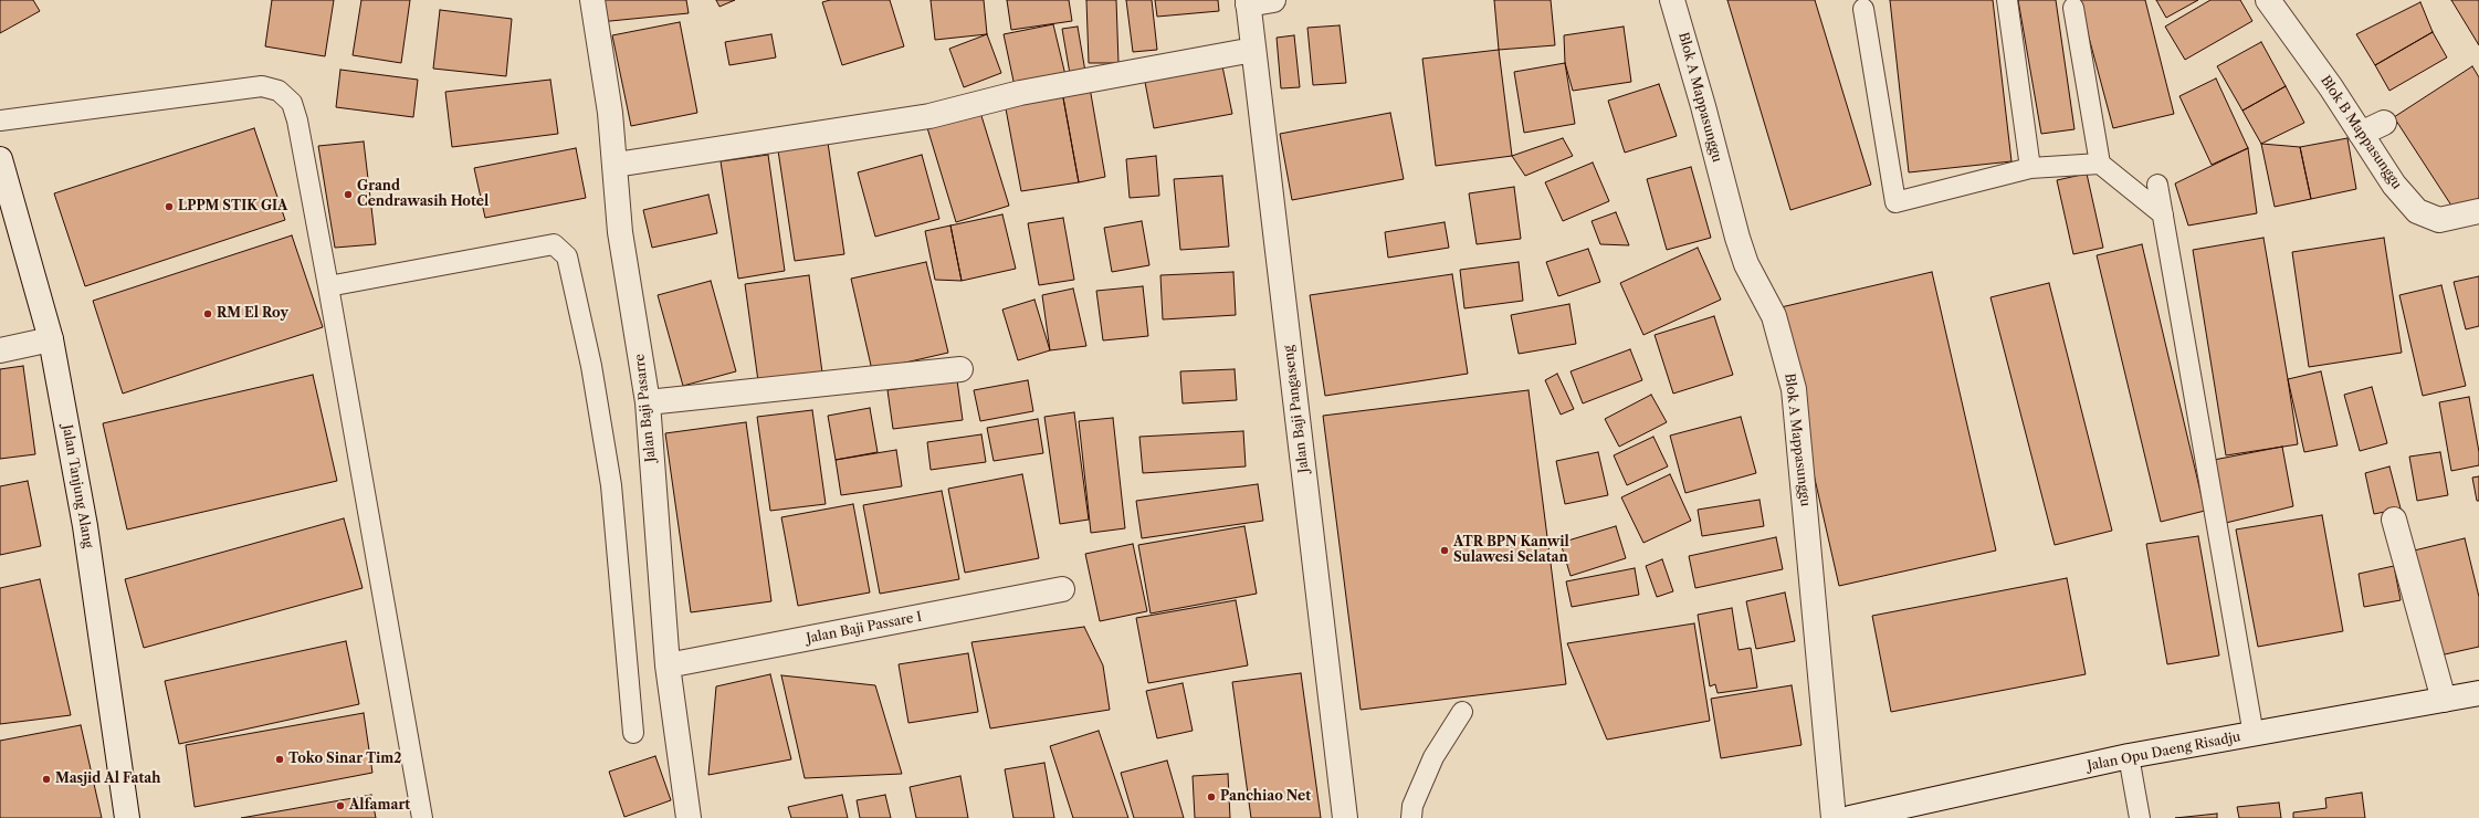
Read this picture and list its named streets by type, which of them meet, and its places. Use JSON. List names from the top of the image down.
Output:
{
  "streets": {
    "street": [
      "Blok A Mappasunggu",
      "Blok B Mappasunggu",
      "Jalan Baji Pasarre",
      "Jalan Baji Pangaseng",
      "Jalan Tanjung Alang",
      "Jalan Baji Passare I",
      "Jalan Opu Daeng Risadju"
    ]
  },
  "crossings": [
    ["Jalan Baji Pasarre", "Jalan Baji Passare I"]
  ],
  "places": [
    "Grand Cendrawasih Hotel",
    "LPPM STIK GIA",
    "RM El Roy",
    "ATR BPN Kanwil Sulawesi Selatan",
    "Toko Sinar Tim2",
    "Masjid Al Fatah",
    "Panchiao Net",
    "Alfamart"
  ]
}
